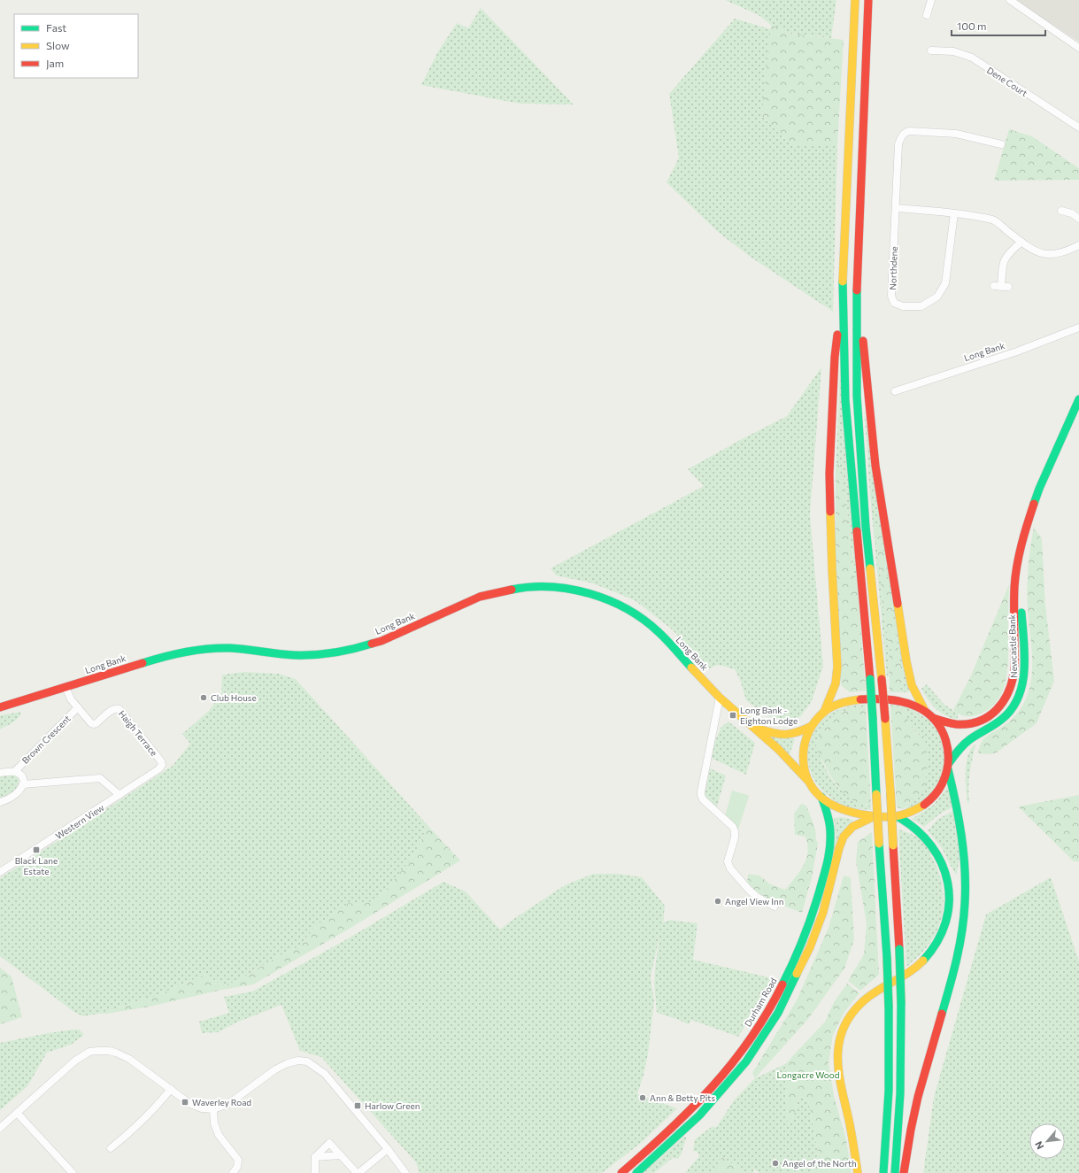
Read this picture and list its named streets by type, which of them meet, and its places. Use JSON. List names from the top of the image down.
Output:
{
  "streets": {
    "main road": ["Long Bank", "Newcastle Bank", "Durham Road"],
    "street": [
      "Dene Court",
      "Northdene",
      "Haigh Terrace",
      "Brown Crescent",
      "Western View"
    ]
  },
  "crossings": [
    ["Long Bank", "Haigh Terrace"],
    ["Haigh Terrace", "Brown Crescent"],
    ["Haigh Terrace", "Western View"]
  ],
  "parks": ["Longacre Wood"],
  "places": {
    "other": [
      "Club House",
      "Angel View Inn",
      "Ann & Betty Pits",
      "Angel of the North"
    ],
    "transit": [
      "Long Bank - Eighton Lodge",
      "Black Lane Estate",
      "Waverley Road",
      "Harlow Green"
    ]
  },
  "legend": ["Fast", "Slow", "Jam"],
  "scale_bar": "100 m",
  "north": "bottom left"
}
